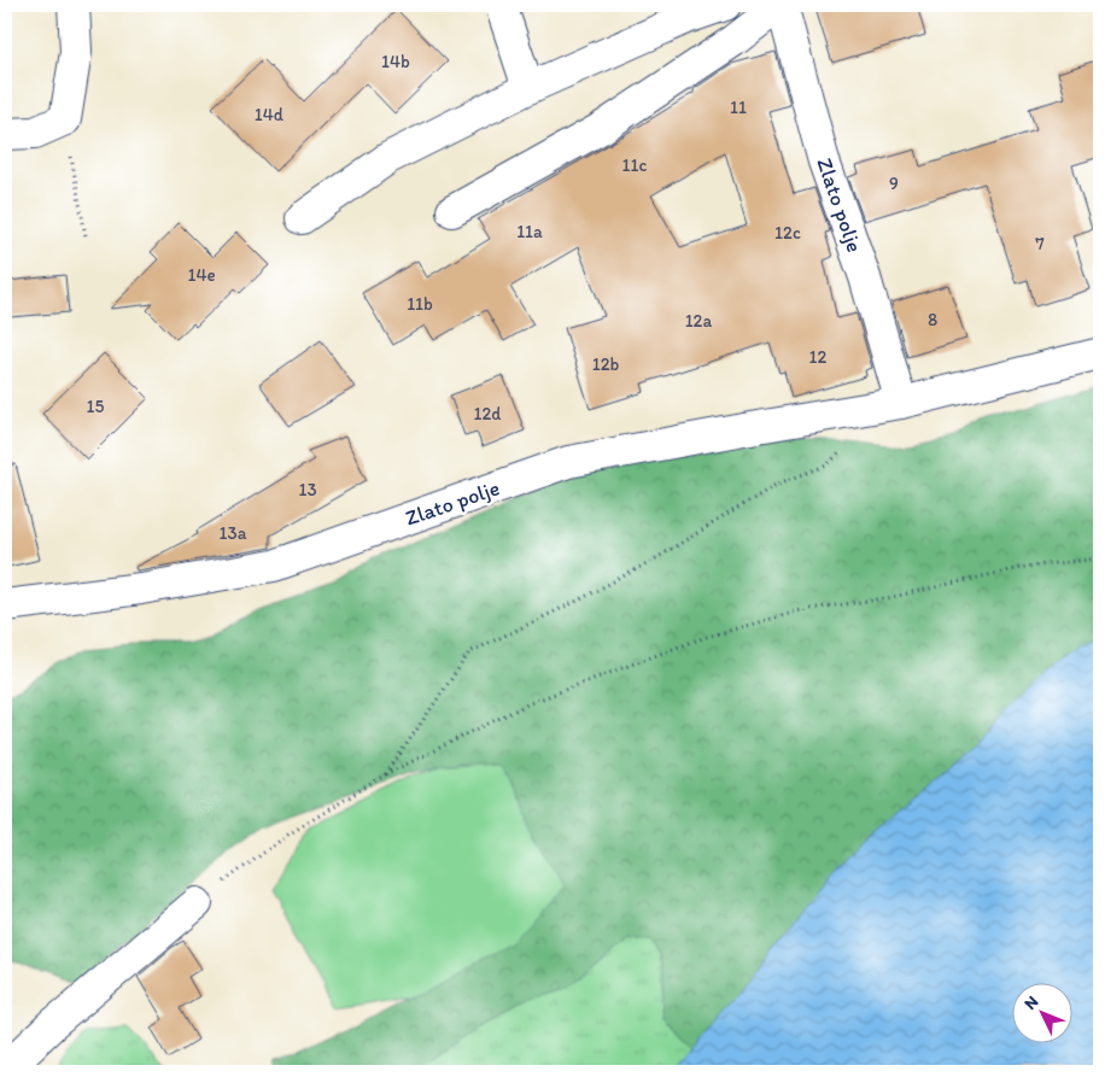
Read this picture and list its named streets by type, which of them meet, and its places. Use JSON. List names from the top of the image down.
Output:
{
  "streets": {
    "street": ["Zlato polje"]
  },
  "house_numbers": [
    "14b",
    "11",
    "14d",
    "11c",
    "9",
    "11a",
    "12c",
    "7",
    "14e",
    "11b",
    "8",
    "12a",
    "12",
    "12b",
    "15",
    "12d",
    "13",
    "13a"
  ],
  "north": "top left"
}
